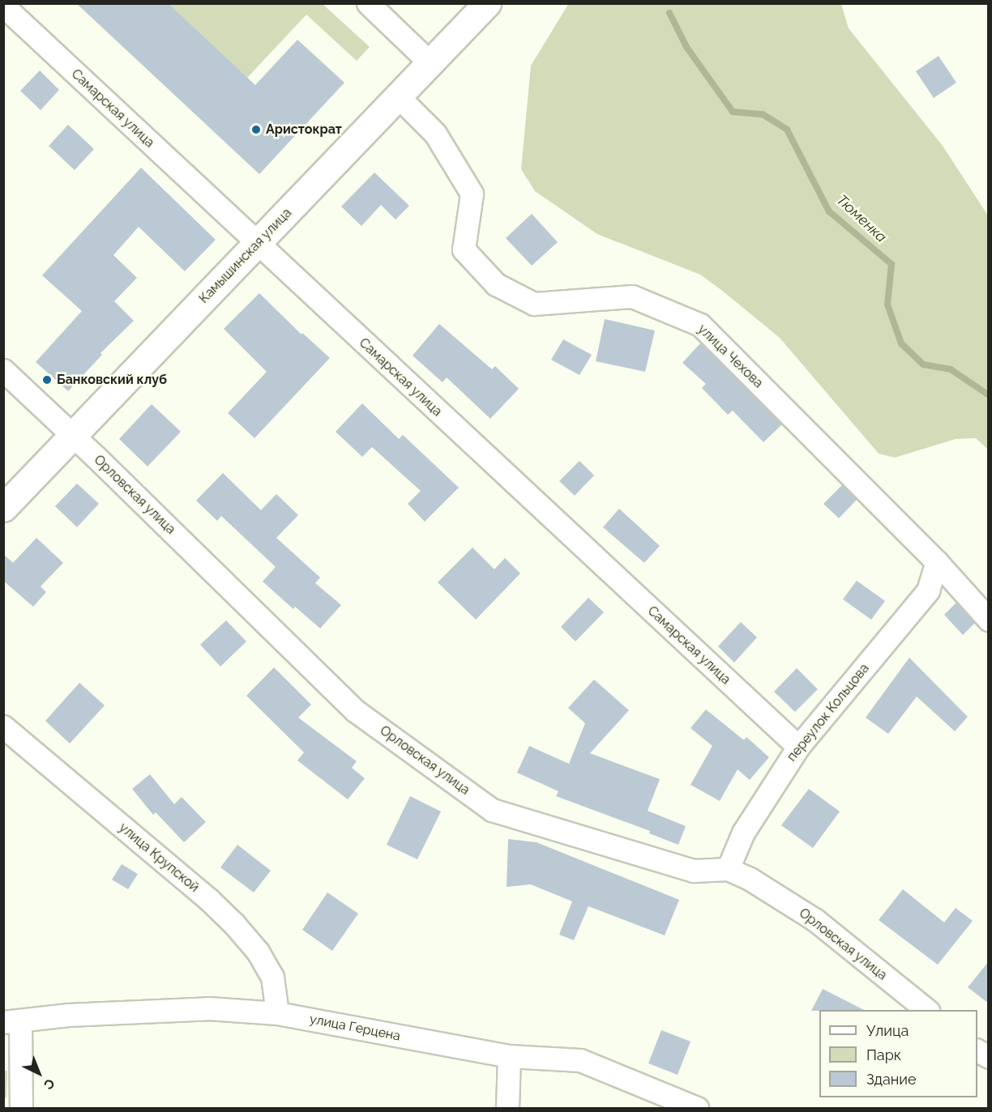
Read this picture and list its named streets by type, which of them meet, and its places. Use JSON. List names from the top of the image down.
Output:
{
  "streets": {
    "street": [
      "Самарская улица",
      "Камышинская улица",
      "улица Чехова",
      "Орловская улица",
      "переулок Кольцова",
      "улица Крупской",
      "улица Герцена"
    ]
  },
  "crossings": [
    ["Самарская улица", "Камышинская улица"],
    ["Самарская улица", "переулок Кольцова"],
    ["Камышинская улица", "улица Чехова"],
    ["Камышинская улица", "Орловская улица"],
    ["улица Чехова", "переулок Кольцова"],
    ["Орловская улица", "переулок Кольцова"],
    ["улица Крупской", "улица Герцена"]
  ],
  "water": ["Тюменка"],
  "places": ["Аристократ", "Банковский клуб"],
  "legend": ["Улица", "Парк", "Здание"],
  "north": "bottom right"
}
